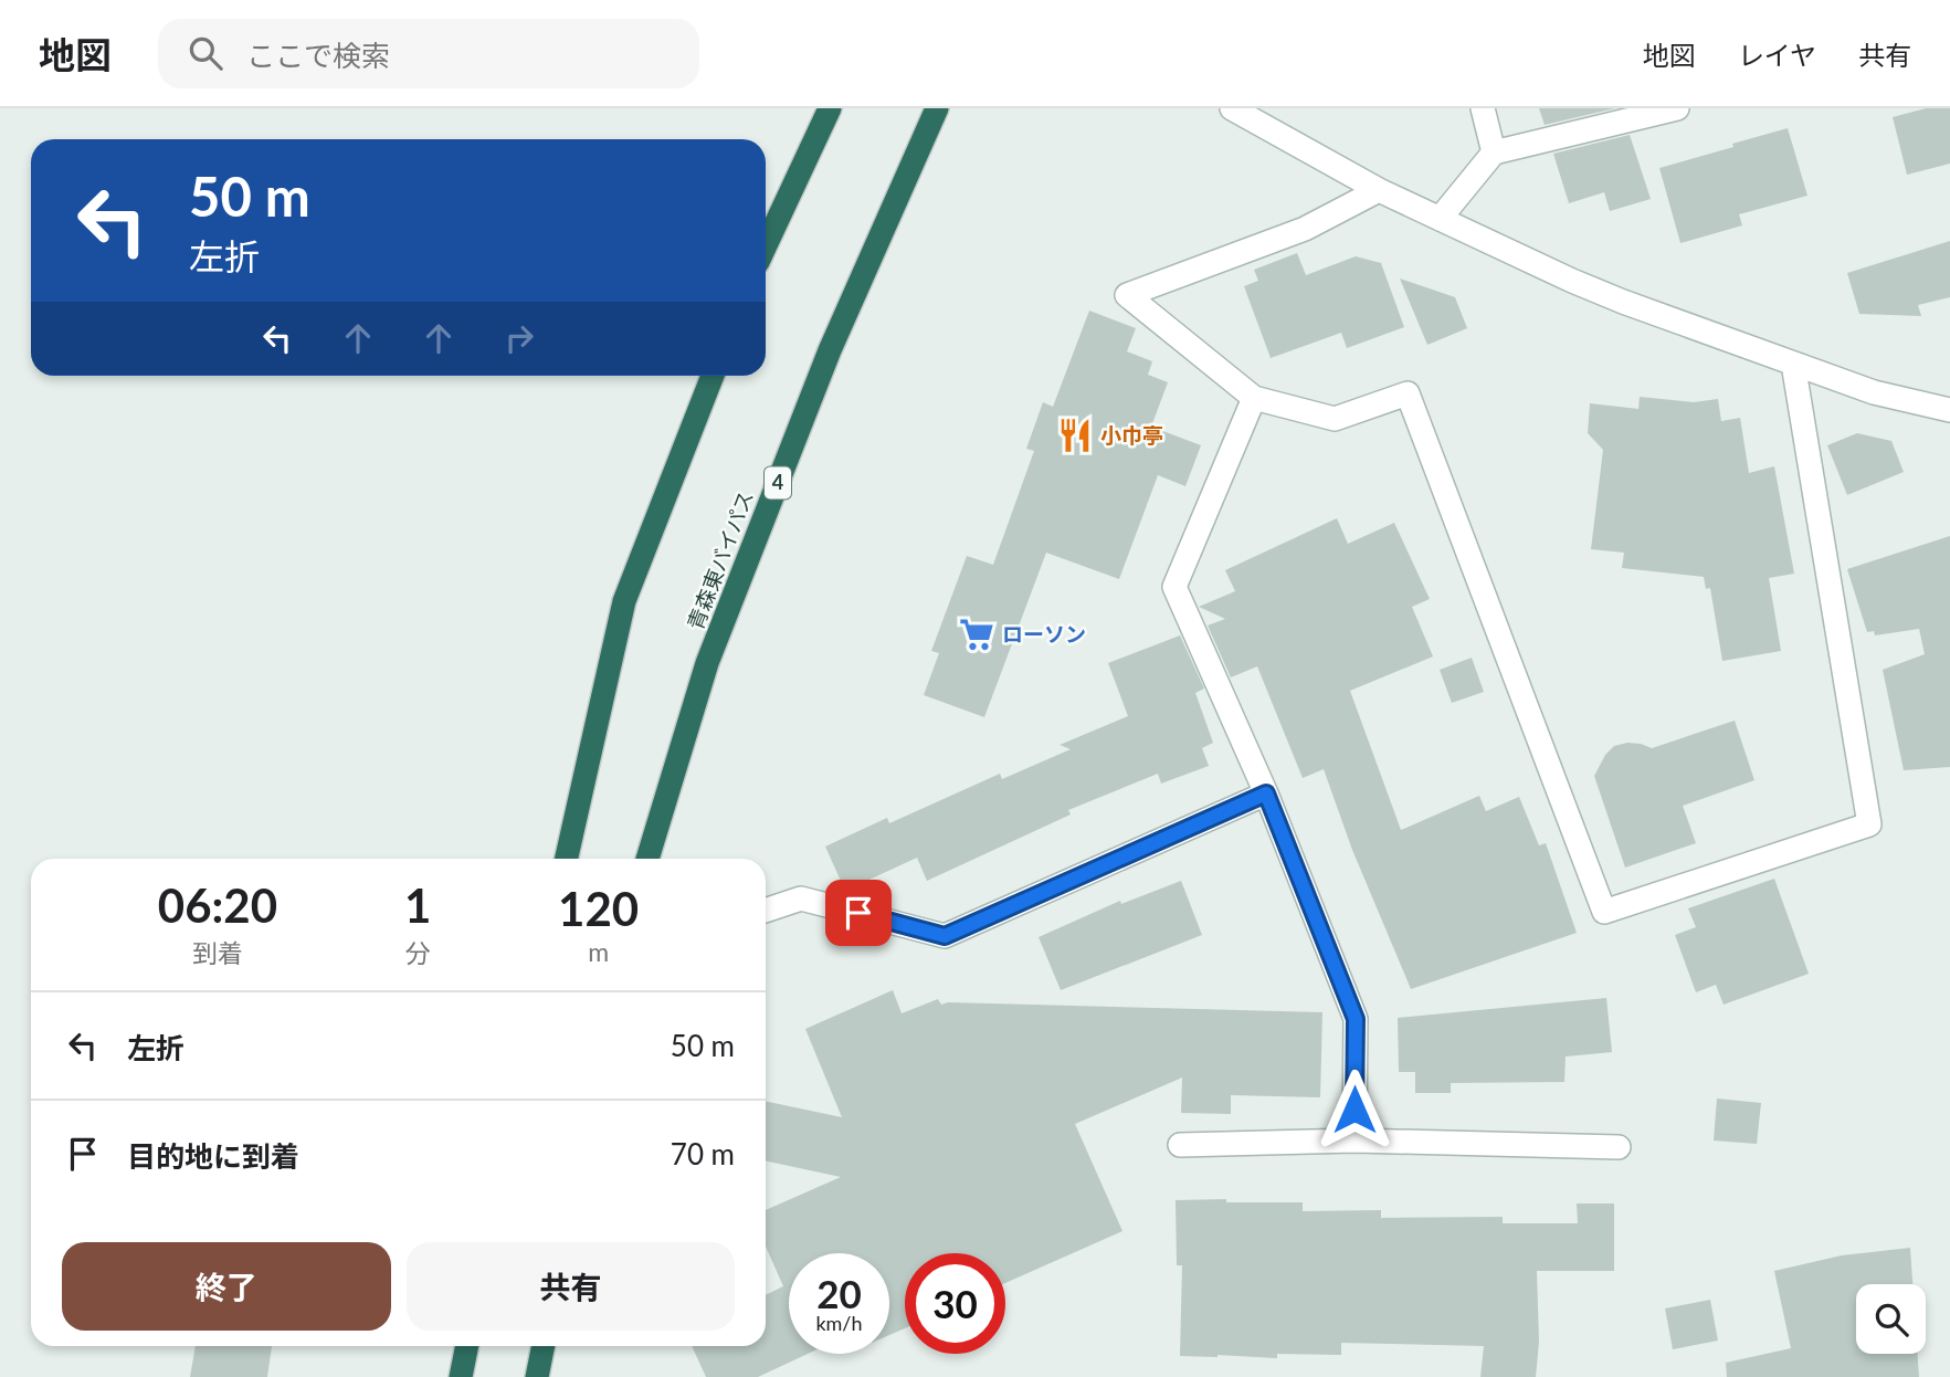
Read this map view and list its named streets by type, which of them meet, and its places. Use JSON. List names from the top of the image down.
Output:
{
  "streets": {
    "highway": ["4", "青森東バイパス"]
  },
  "places": {
    "restaurant": ["小巾亭"],
    "supermarket": ["ローソン"]
  },
  "page": {
    "header": "地図",
    "search": "ここで検索",
    "nav": ["地図", "レイヤ", "共有"],
    "turn": ["50 m", "左折"],
    "eta": [
      "06:20",
      "到着",
      "1",
      "分",
      "120",
      "m"
    ],
    "list": [
      {
        "name": "左折",
        "value": "50 m"
      },
      {
        "name": "目的地に到着",
        "value": "70 m"
      }
    ],
    "buttons": ["終了", "共有"],
    "speed": "20 km/h",
    "limit": "30"
  }
}
